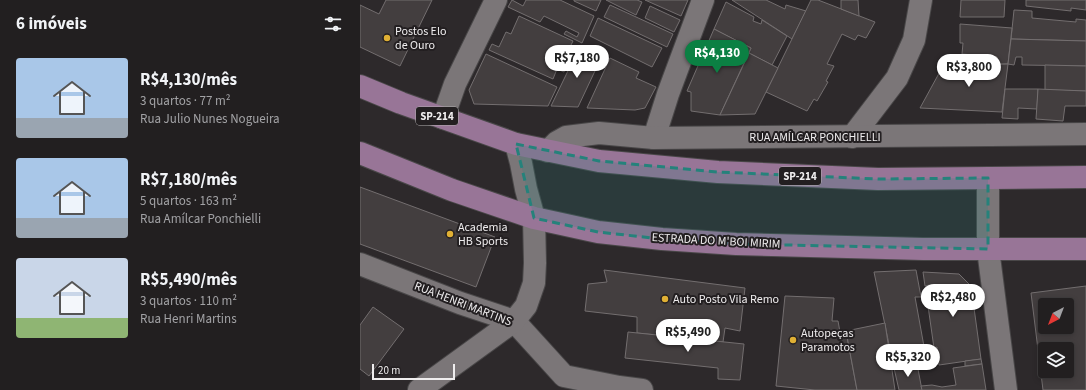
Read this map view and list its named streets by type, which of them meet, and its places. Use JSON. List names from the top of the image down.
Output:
{
  "streets": {
    "main road": ["SP-214", "ESTRADA DO M'BOI MIRIM"],
    "street": ["RUA AMÍLCAR PONCHIELLI", "RUA HENRI MARTINS"]
  },
  "crossings": [
    ["SP-214", "RUA AMÍLCAR PONCHIELLI"]
  ],
  "places": [
    "Postos Elo de Ouro",
    "Academia HB Sports",
    "Auto Posto Vila Remo",
    "Autopeças Paramotos"
  ],
  "scale_bar": "20 m",
  "north": "bottom left",
  "page": {
    "heading": "6 imóveis",
    "price": [
      "R$4,130",
      "R$7,180",
      "R$3,800",
      "R$2,480",
      "R$5,490",
      "R$5,320"
    ],
    "list": [
      {
        "name": "R$4,130/mês",
        "note": "3 quartos · 77 m² · Rua Julio Nunes Nogueira"
      },
      {
        "name": "R$7,180/mês",
        "note": "5 quartos · 163 m² · Rua Amílcar Ponchielli"
      },
      {
        "name": "R$5,490/mês",
        "note": "3 quartos · 110 m² · Rua Henri Martins"
      }
    ],
    "scale": "20 m"
  }
}
